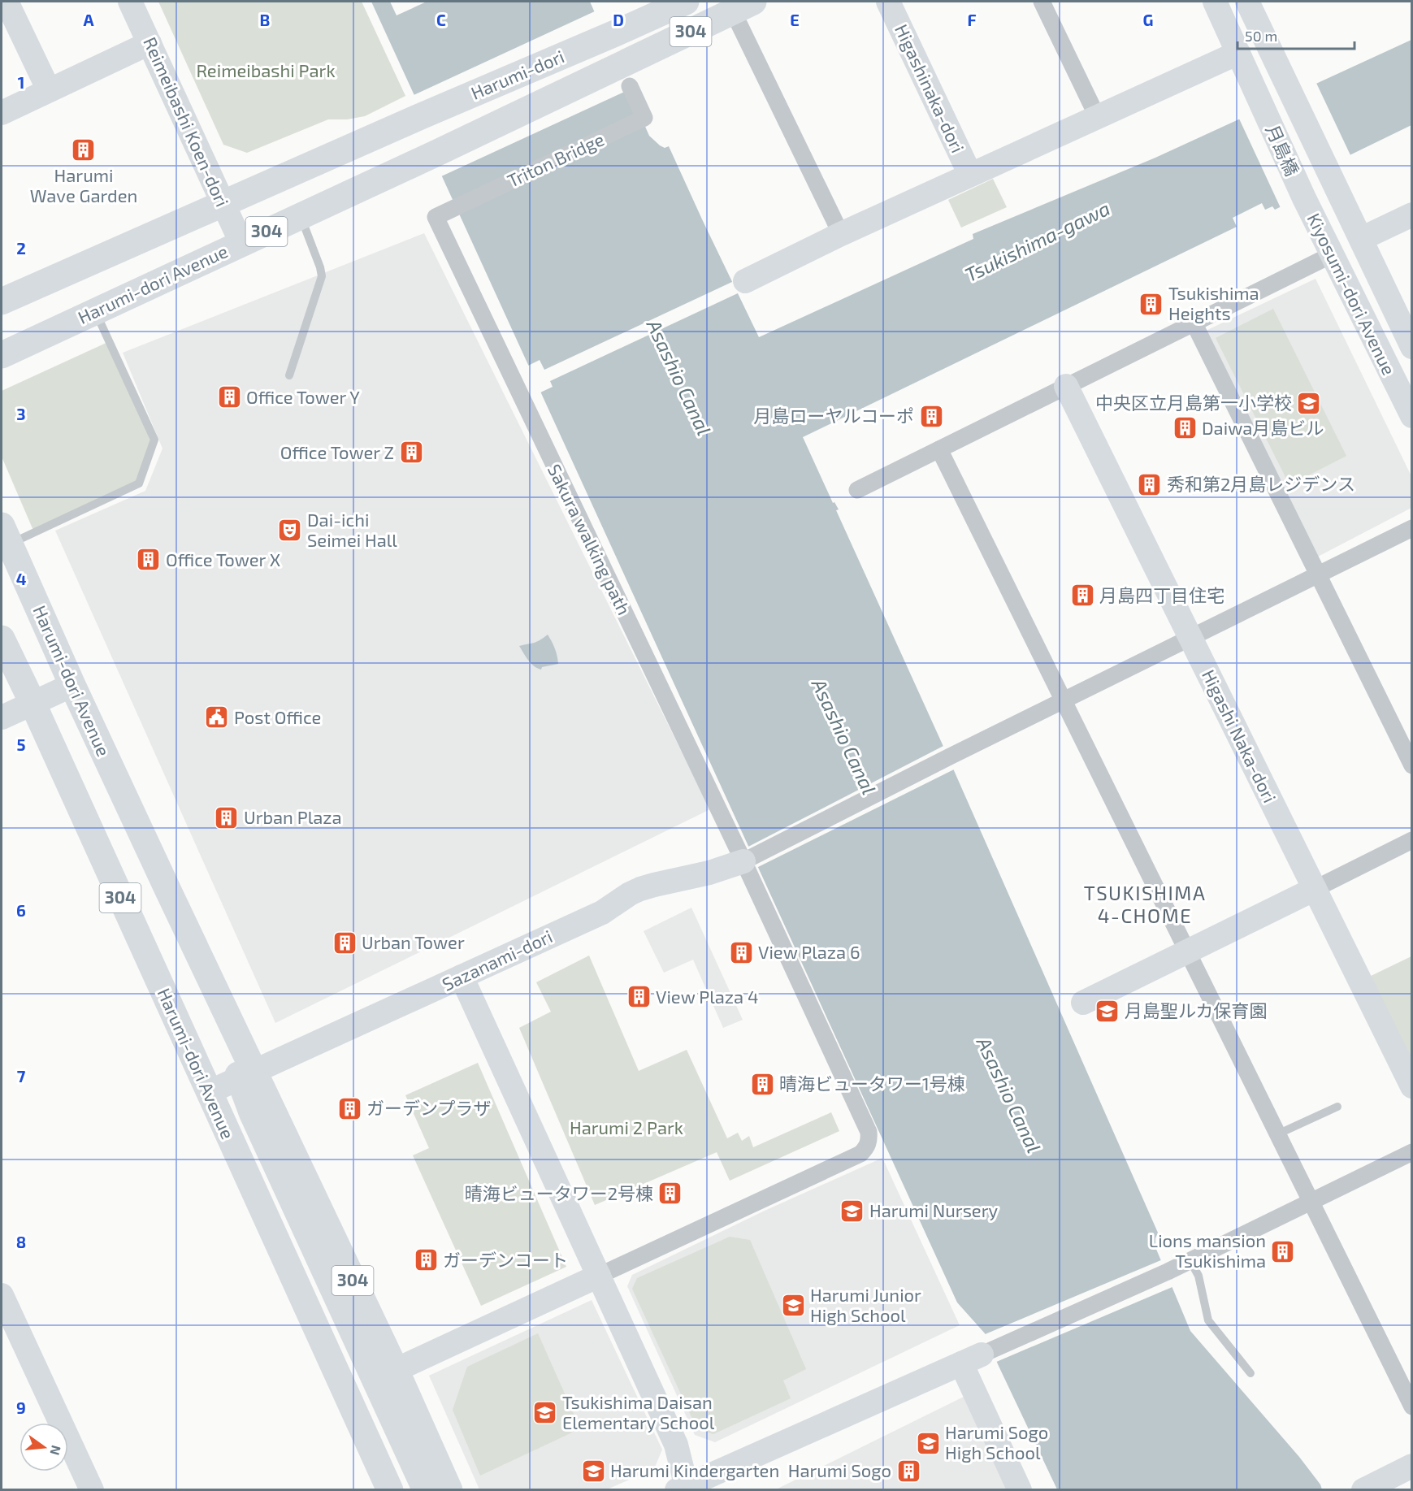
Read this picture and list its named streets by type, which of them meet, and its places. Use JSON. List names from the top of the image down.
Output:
{
  "streets": {
    "main road": ["304", "Harumi-dori", "Harumi-dori Avenue"],
    "street": [
      "Higashinaka-dori",
      "Reimeibashi Koen-dori",
      "月島橋",
      "Triton Bridge",
      "Kiyosumi-dori Avenue",
      "Sakura walking path",
      "Higashi Naka-dori",
      "Sazanami-dori"
    ]
  },
  "crossings": [
    ["304", "Harumi-dori"],
    ["304", "Reimeibashi Koen-dori"],
    ["304", "Triton Bridge"],
    ["Harumi-dori", "Reimeibashi Koen-dori"],
    ["Harumi-dori", "Triton Bridge"],
    ["Harumi-dori", "Harumi-dori Avenue"],
    ["Reimeibashi Koen-dori", "Harumi-dori Avenue"],
    ["月島橋", "Kiyosumi-dori Avenue"],
    ["Triton Bridge", "Sakura walking path"],
    ["Harumi-dori Avenue", "Sazanami-dori"],
    ["Sakura walking path", "Sazanami-dori"]
  ],
  "districts": ["TSUKISHIMA 4-CHOME"],
  "water": ["Tsukishima-gawa", "Asashio Canal"],
  "parks": ["Reimeibashi Park", "Harumi 2 Park"],
  "places": {
    "building": [
      "Harumi Wave Garden",
      "Tsukishima Heights",
      "Office Tower Y",
      "月島ローヤルコーポ",
      "Daiwa月島ビル",
      "Office Tower Z",
      "秀和第2月島レジデンス",
      "Office Tower X",
      "月島四丁目住宅",
      "Urban Plaza",
      "Urban Tower",
      "View Plaza 6",
      "View Plaza 4",
      "晴海ビュータワー1号棟",
      "ガーデンプラザ",
      "晴海ビュータワー2号棟",
      "Lions mansion Tsukishima",
      "ガーデンコート",
      "Harumi Sogo"
    ],
    "school or university": [
      "中央区立月島第一小学校",
      "月島聖ルカ保育園",
      "Harumi Nursery",
      "Harumi Junior High School",
      "Tsukishima Daisan Elementary School",
      "Harumi Sogo High School",
      "Harumi Kindergarten"
    ],
    "theatre": ["Dai-ichi Seimei Hall"],
    "public building": ["Post Office"]
  },
  "scale_bar": "50 m",
  "north": "right",
  "grid": {
    "columns": [
      "A",
      "B",
      "C",
      "D",
      "E",
      "F",
      "G"
    ],
    "rows": [
      "1",
      "2",
      "3",
      "4",
      "5",
      "6",
      "7",
      "8",
      "9"
    ]
  }
}
